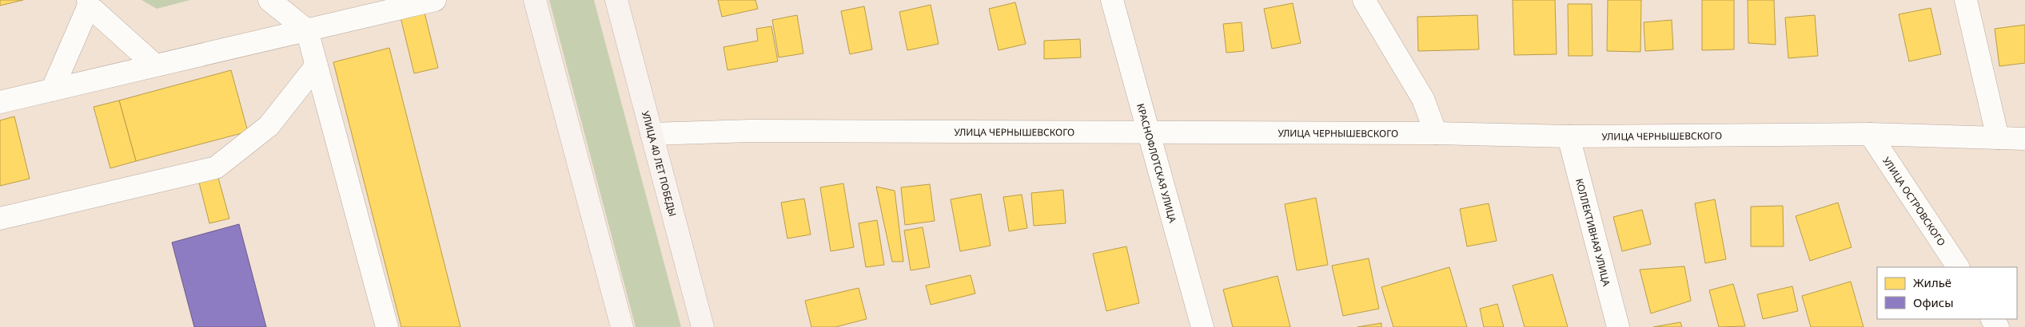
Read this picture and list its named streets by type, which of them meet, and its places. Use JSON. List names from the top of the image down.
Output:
{
  "streets": {
    "main road": ["УЛИЦА 40 ЛЕТ ПОБЕДЫ"],
    "street": [
      "УЛИЦА ЧЕРНЫШЕВСКОГО",
      "КРАСНОФЛОТСКАЯ УЛИЦА",
      "УЛИЦА ОСТРОВСКОГО",
      "КОЛЛЕКТИВНАЯ УЛИЦА"
    ]
  },
  "crossings": [
    ["УЛИЦА ЧЕРНЫШЕВСКОГО", "УЛИЦА 40 ЛЕТ ПОБЕДЫ"],
    ["УЛИЦА ЧЕРНЫШЕВСКОГО", "КРАСНОФЛОТСКАЯ УЛИЦА"],
    ["УЛИЦА ЧЕРНЫШЕВСКОГО", "УЛИЦА ОСТРОВСКОГО"],
    ["УЛИЦА ЧЕРНЫШЕВСКОГО", "КОЛЛЕКТИВНАЯ УЛИЦА"]
  ],
  "legend": ["Жильё", "Офисы"]
}
